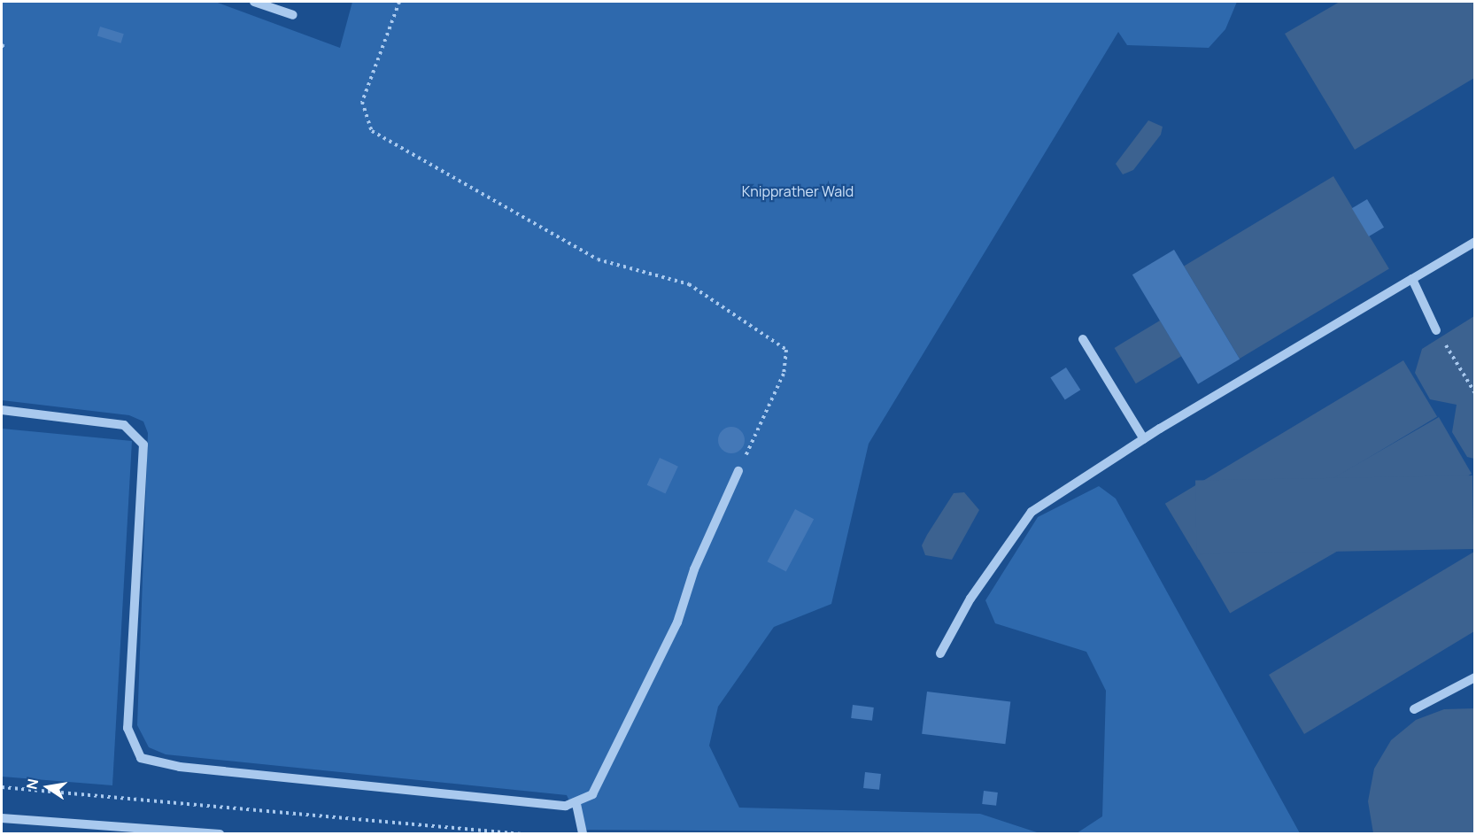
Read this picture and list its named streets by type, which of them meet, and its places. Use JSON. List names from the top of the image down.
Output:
{
  "parks": ["Knipprather Wald"],
  "north": "left"
}
